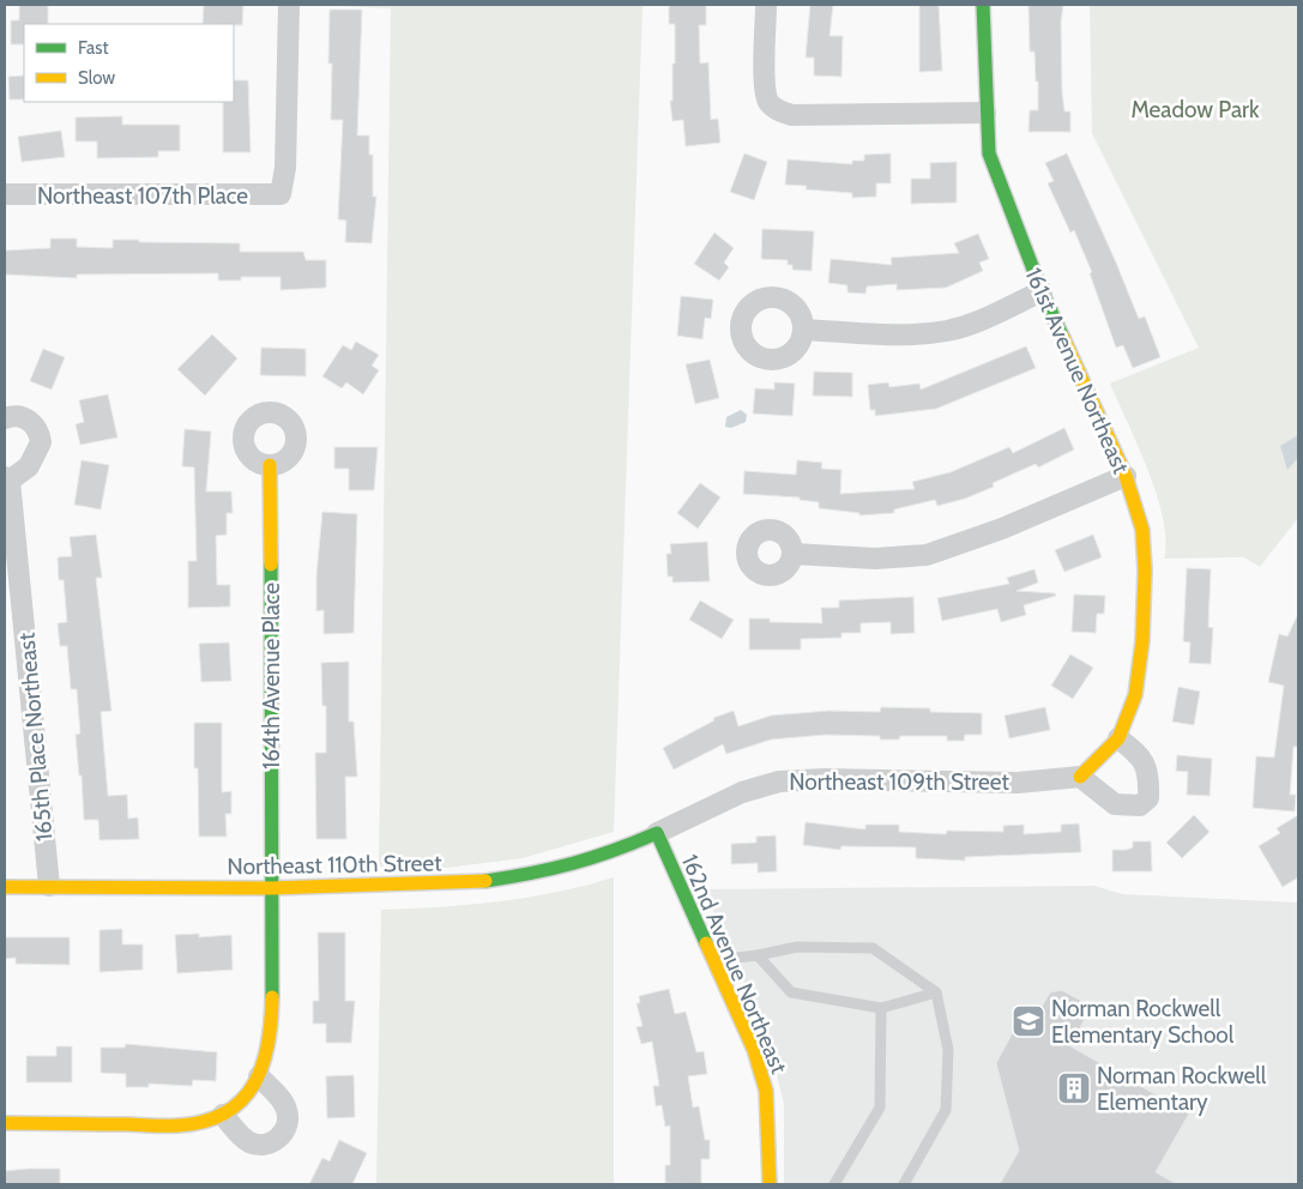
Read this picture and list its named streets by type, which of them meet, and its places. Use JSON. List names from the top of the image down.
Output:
{
  "streets": {
    "street": [
      "Northeast 107th Place",
      "161st Avenue Northeast",
      "164th Avenue Place",
      "165th Place Northeast",
      "Northeast 109th Street",
      "Northeast 110th Street",
      "162nd Avenue Northeast"
    ]
  },
  "crossings": [
    ["161st Avenue Northeast", "Northeast 109th Street"],
    ["164th Avenue Place", "Northeast 110th Street"],
    ["165th Place Northeast", "Northeast 110th Street"],
    ["Northeast 109th Street", "Northeast 110th Street"],
    ["Northeast 109th Street", "162nd Avenue Northeast"],
    ["Northeast 110th Street", "162nd Avenue Northeast"]
  ],
  "parks": ["Meadow Park"],
  "places": {
    "school or university": ["Norman Rockwell Elementary School"],
    "building": ["Norman Rockwell Elementary"]
  },
  "legend": ["Fast", "Slow"]
}
